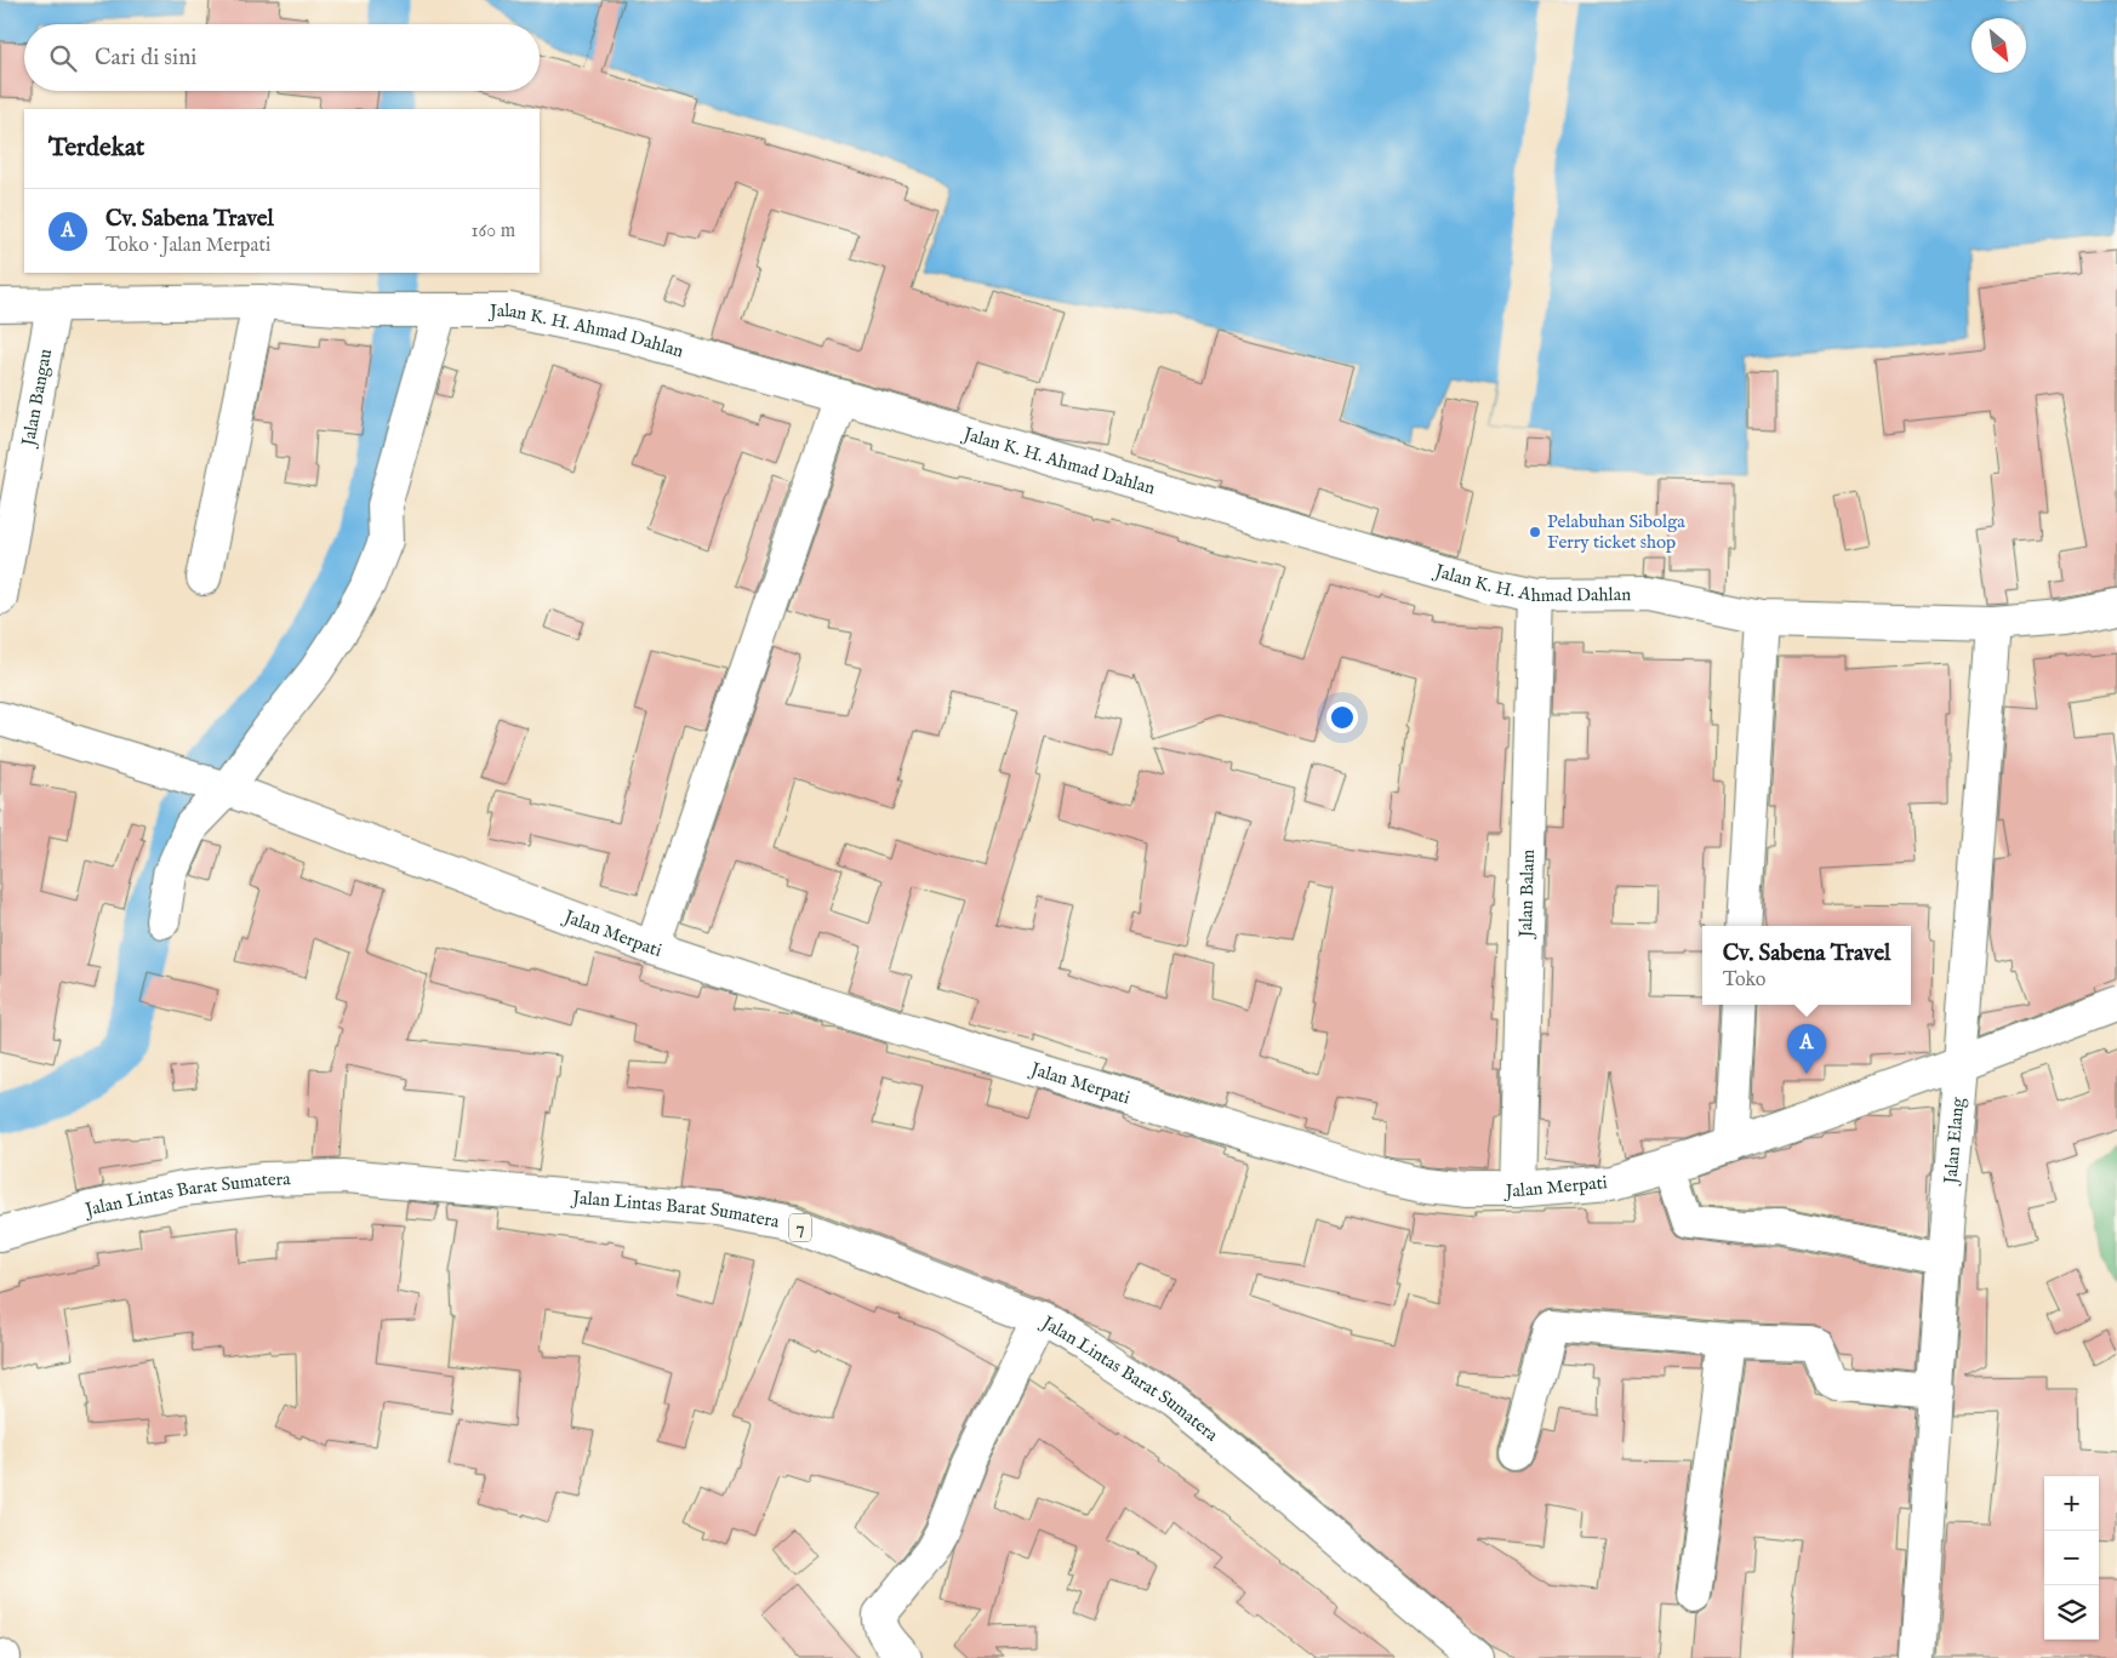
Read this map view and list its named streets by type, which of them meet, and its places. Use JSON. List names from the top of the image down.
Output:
{
  "streets": {
    "main road": [
      "Jalan K. H. Ahmad Dahlan",
      "Jalan Bangau",
      "Jalan Balam",
      "Jalan Merpati",
      "Jalan Elang",
      "Jalan Lintas Barat Sumatera",
      "7"
    ]
  },
  "crossings": [
    ["Jalan K. H. Ahmad Dahlan", "Jalan Bangau"],
    ["Jalan K. H. Ahmad Dahlan", "Jalan Balam"],
    ["Jalan K. H. Ahmad Dahlan", "Jalan Elang"],
    ["Jalan Balam", "Jalan Merpati"],
    ["Jalan Merpati", "Jalan Elang"]
  ],
  "places": ["Pelabuhan Sibolga Ferry ticket shop"],
  "north": "bottom right",
  "page": {
    "search": "Cari di sini",
    "heading": "Terdekat",
    "list": [
      {
        "mark": "A",
        "name": "Cv. Sabena Travel",
        "note": "Toko · Jalan Merpati",
        "value": "160 m"
      }
    ],
    "popup": ["Cv. Sabena Travel", "Toko"],
    "pins": "A",
    "map_buttons": ["+", "−"]
  }
}
